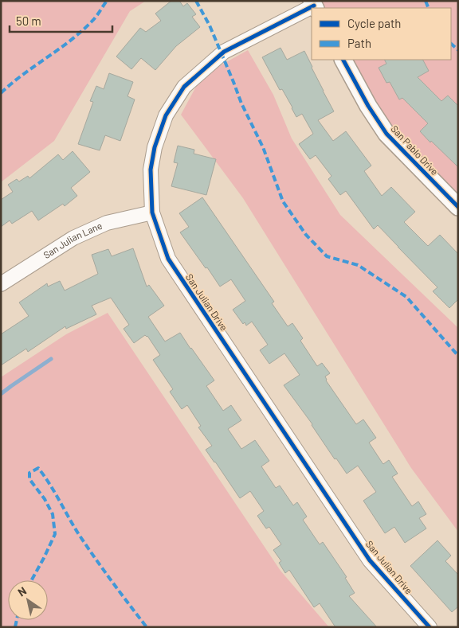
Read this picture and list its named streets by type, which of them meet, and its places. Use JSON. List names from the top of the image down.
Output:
{
  "streets": {
    "street": ["San Pablo Drive", "San Julian Lane", "San Julian Drive"]
  },
  "crossings": [
    ["San Julian Lane", "San Julian Drive"]
  ],
  "legend": ["Cycle path", "Path"],
  "scale_bar": "50 m",
  "north": "top left"
}
